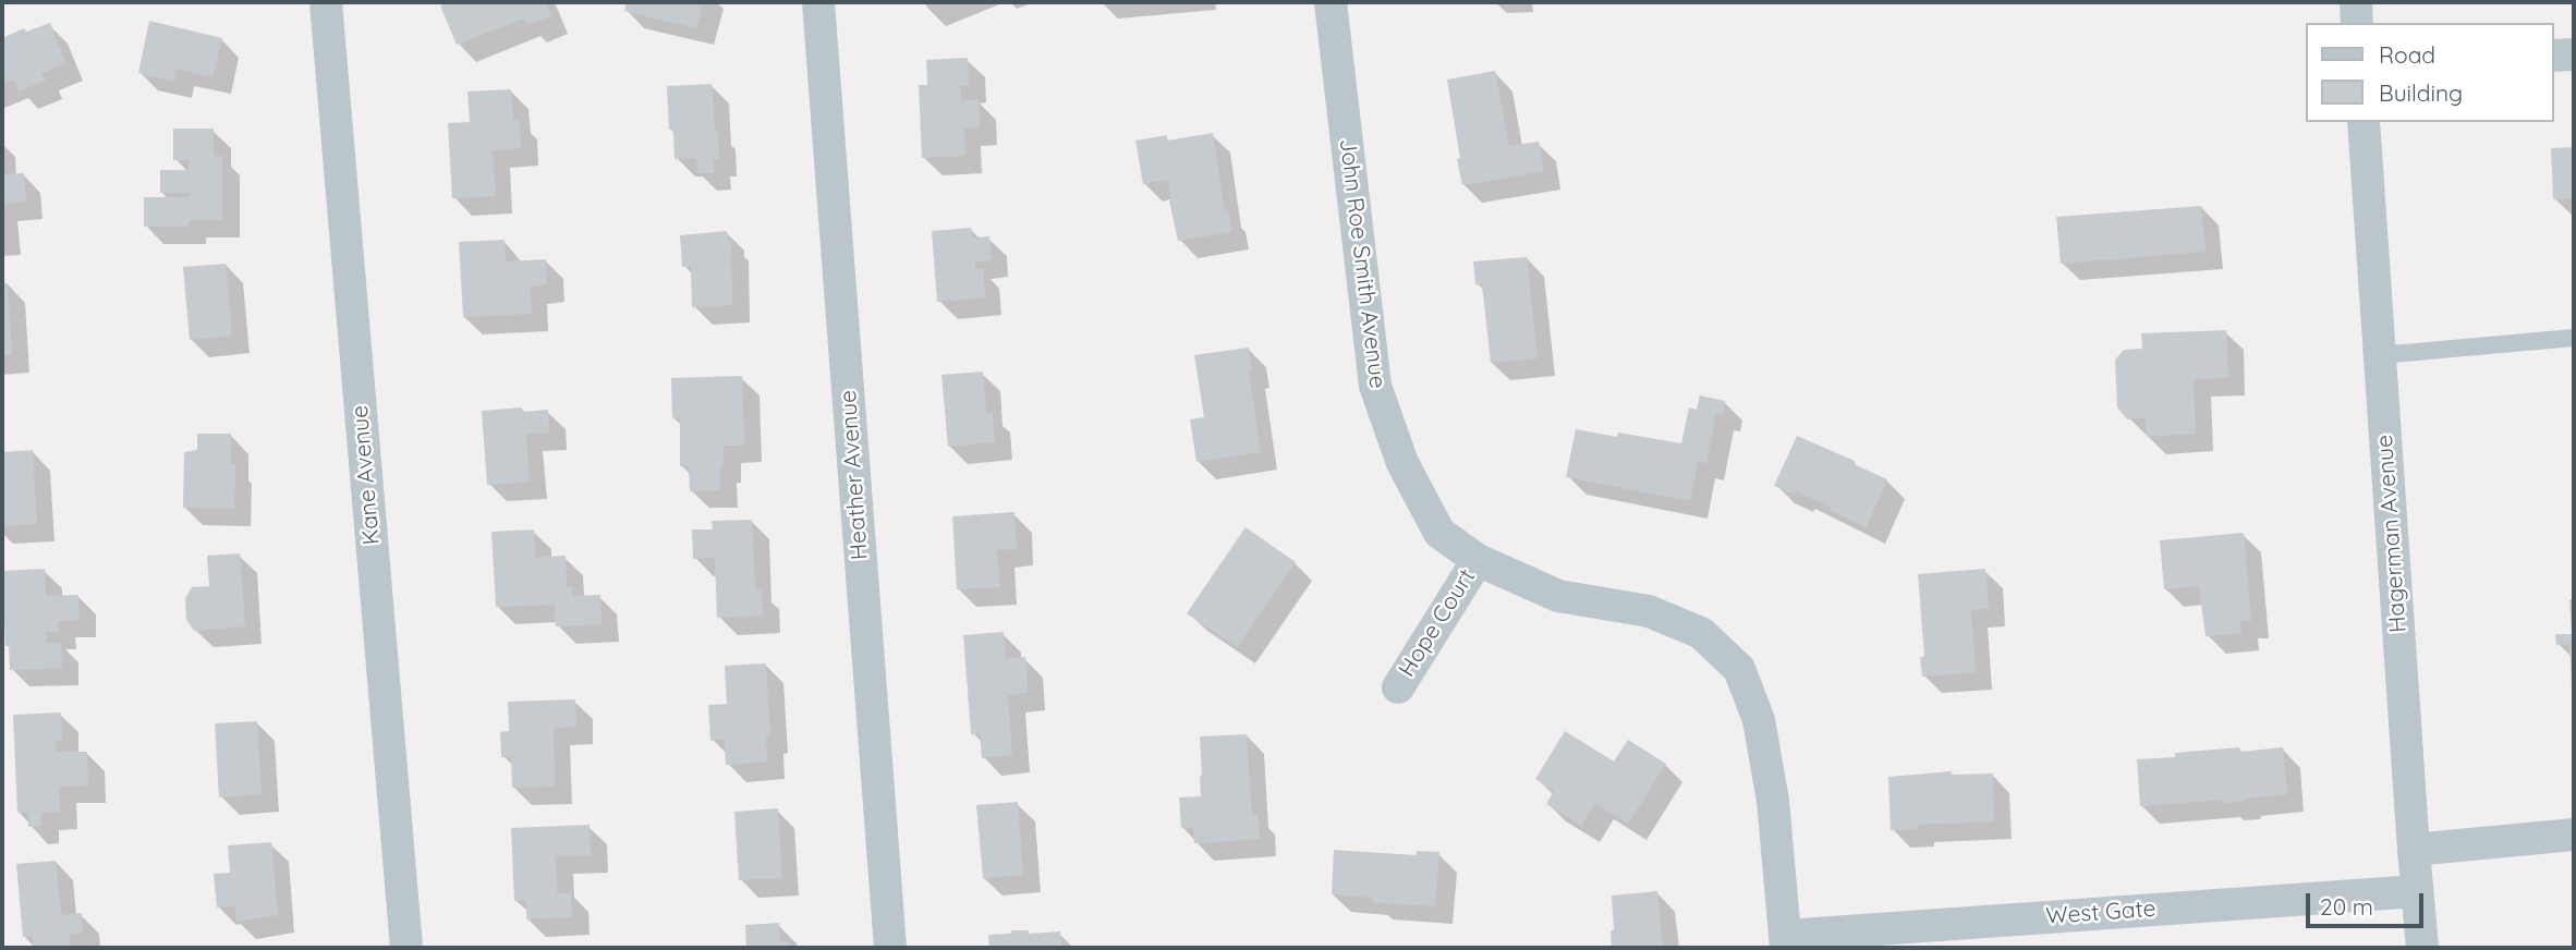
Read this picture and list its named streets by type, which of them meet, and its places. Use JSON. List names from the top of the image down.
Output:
{
  "streets": {
    "street": [
      "John Roe Smith Avenue",
      "Kane Avenue",
      "Heather Avenue",
      "Hagerman Avenue",
      "Hope Court",
      "West Gate"
    ]
  },
  "crossings": [
    ["John Roe Smith Avenue", "Hope Court"],
    ["John Roe Smith Avenue", "West Gate"],
    ["Hagerman Avenue", "West Gate"]
  ],
  "legend": ["Road", "Building"],
  "scale_bar": "20 m"
}
